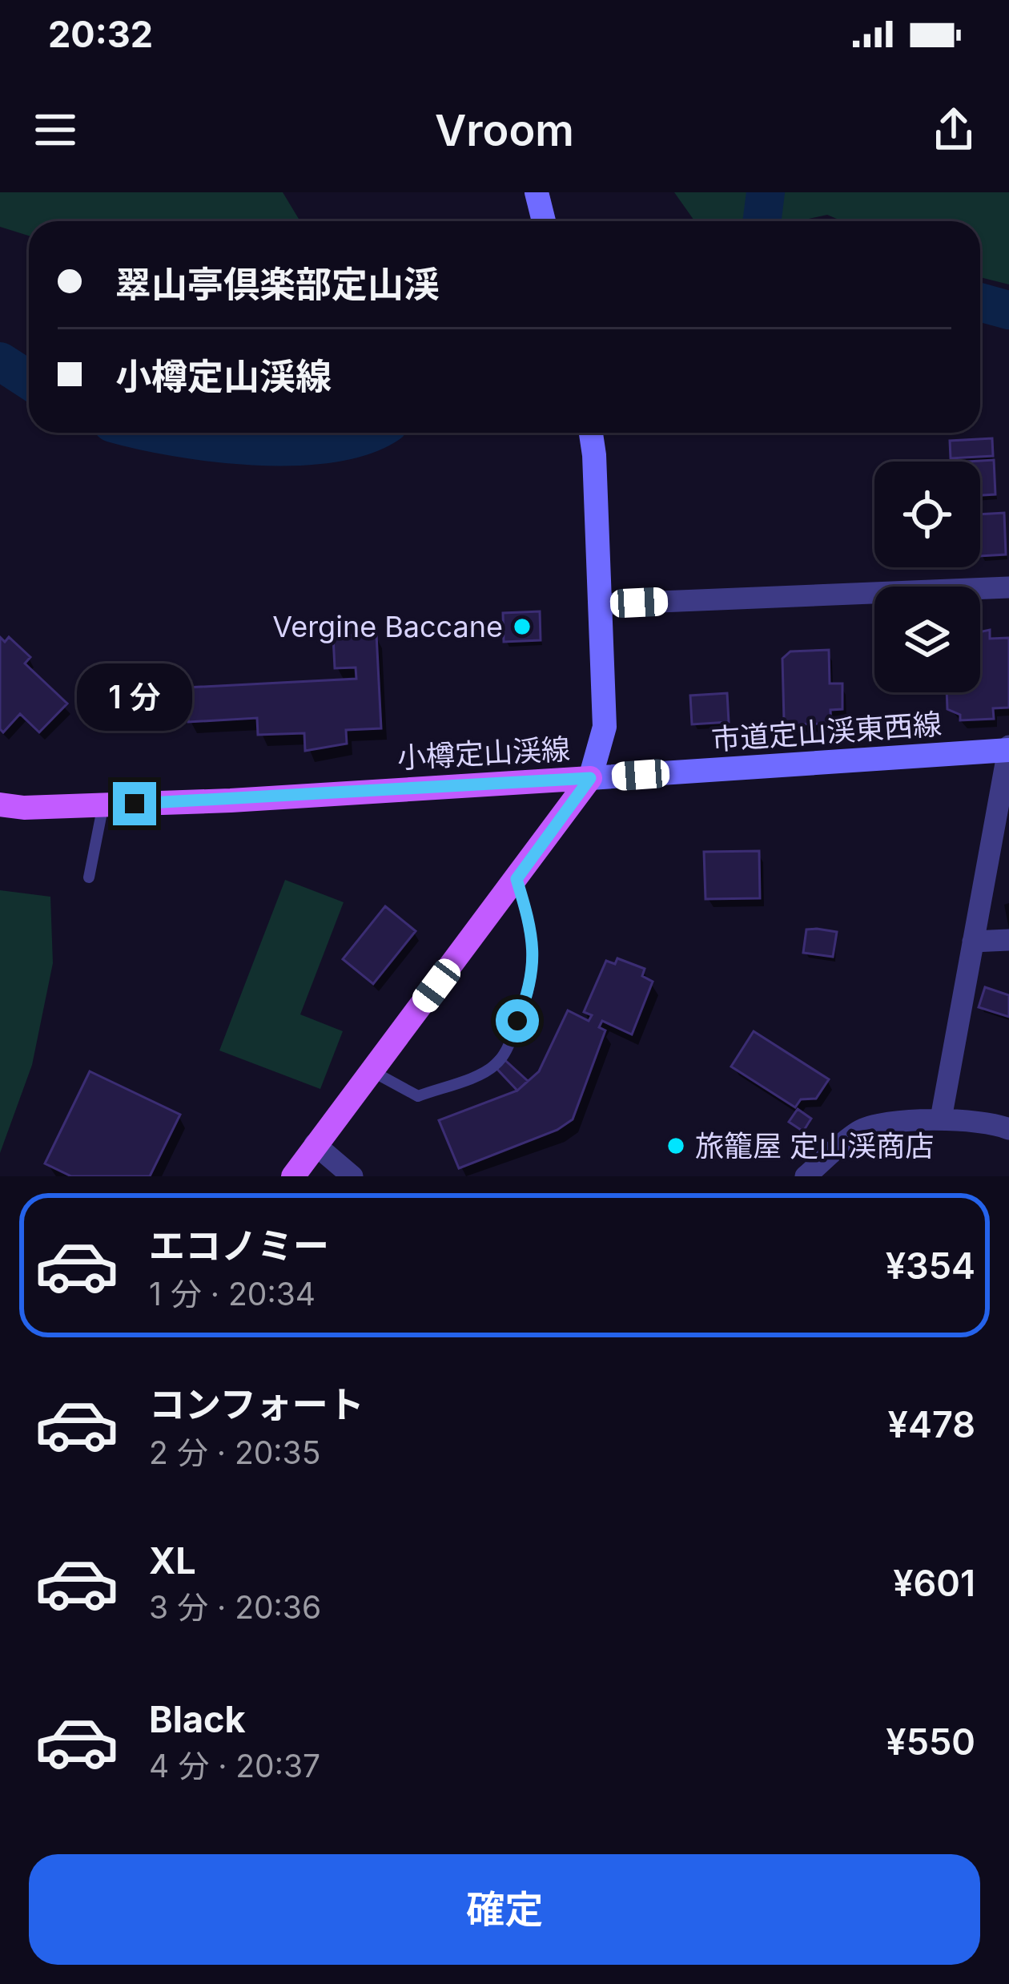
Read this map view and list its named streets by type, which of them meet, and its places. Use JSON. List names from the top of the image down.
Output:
{
  "streets": {
    "main road": ["小樽定山渓線"],
    "street": ["市道定山渓東西線"]
  },
  "crossings": [
    ["市道定山渓東西線", "小樽定山渓線"]
  ],
  "places": ["Vergine Baccane", "旅籠屋 定山渓商店"],
  "page": {
    "status": "20:32",
    "header": "Vroom",
    "banner": ["翠山亭倶楽部定山渓", "小樽定山渓線"],
    "bubble": "1 分",
    "list": [
      {
        "name": "エコノミー",
        "note": "1 分 · 20:34",
        "value": "¥354"
      },
      {
        "name": "コンフォート",
        "note": "2 分 · 20:35",
        "value": "¥478"
      },
      {
        "name": "XL",
        "note": "3 分 · 20:36",
        "value": "¥601"
      },
      {
        "name": "Black",
        "note": "4 分 · 20:37",
        "value": "¥550"
      }
    ],
    "buttons": "確定"
  }
}
